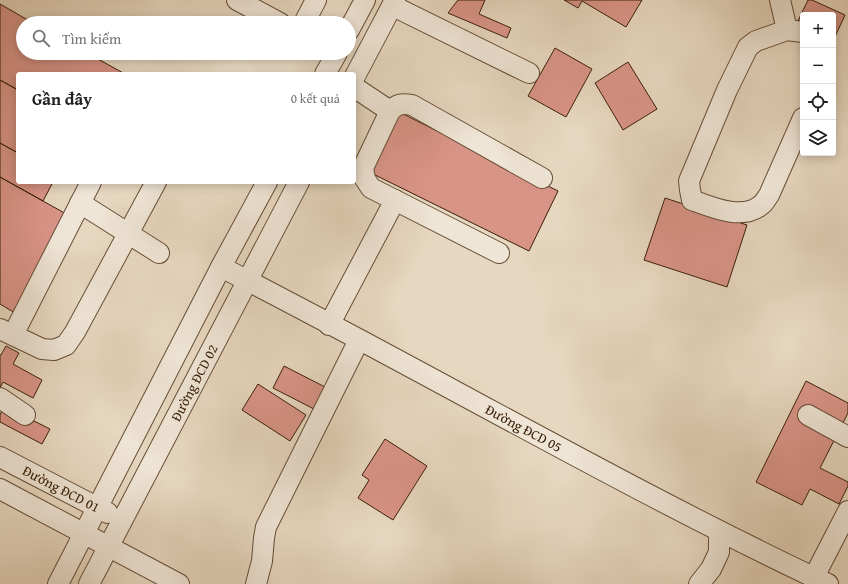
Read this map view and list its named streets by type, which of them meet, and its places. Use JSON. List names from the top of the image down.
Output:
{
  "streets": {
    "street": ["Đường ĐCD 02", "Đường ĐCD 05", "Đường ĐCD 01"]
  },
  "crossings": [
    ["Đường ĐCD 02", "Đường ĐCD 05"],
    ["Đường ĐCD 02", "Đường ĐCD 01"]
  ],
  "page": {
    "map_buttons": ["+", "−"],
    "search": "Tìm kiếm",
    "heading": ["Gần đây", "0 kết quả"]
  }
}
